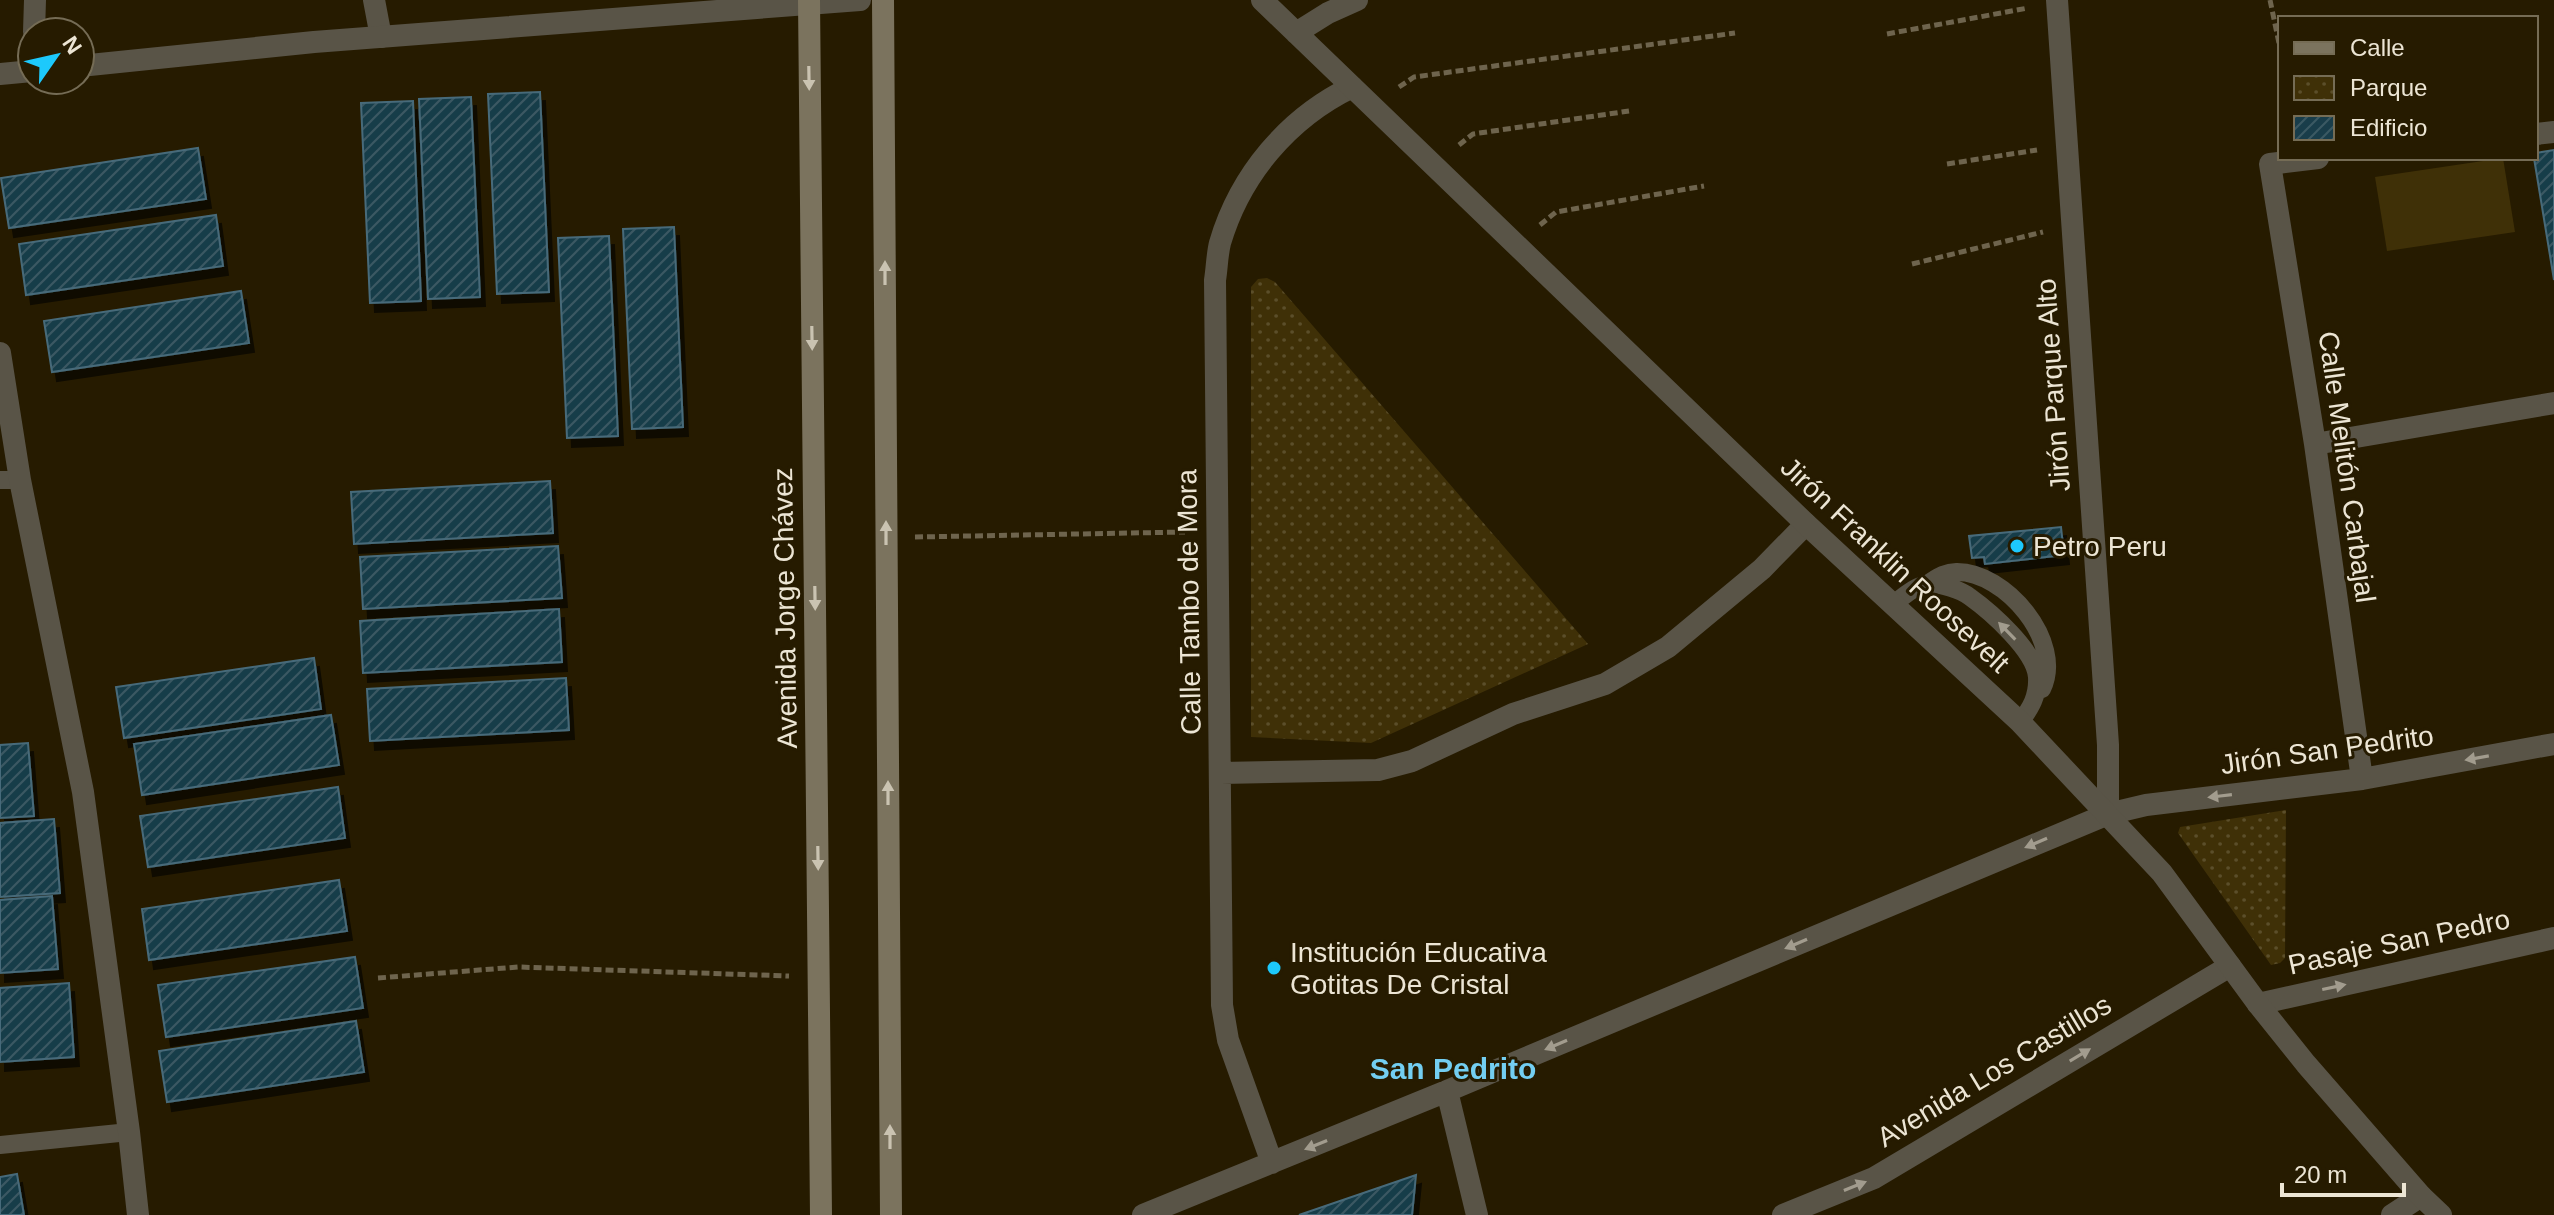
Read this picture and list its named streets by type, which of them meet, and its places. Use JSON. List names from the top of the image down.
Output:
{
  "streets": {
    "main road": ["Avenida Jorge Chávez"],
    "street": [
      "Jirón Parque Alto",
      "Calle Melitón Carbajal",
      "Jirón Franklin Roosevelt",
      "Calle Tambo de Mora",
      "Jirón San Pedrito",
      "Pasaje San Pedro",
      "Avenida Los Castillos"
    ]
  },
  "crossings": [
    ["Jirón Parque Alto", "Jirón Franklin Roosevelt"],
    ["Jirón Parque Alto", "Jirón San Pedrito"],
    ["Calle Melitón Carbajal", "Jirón San Pedrito"],
    ["Jirón Franklin Roosevelt", "Calle Tambo de Mora"],
    ["Jirón Franklin Roosevelt", "Jirón San Pedrito"],
    ["Jirón Franklin Roosevelt", "Pasaje San Pedro"],
    ["Jirón Franklin Roosevelt", "Avenida Los Castillos"],
    ["Calle Tambo de Mora", "Jirón San Pedrito"]
  ],
  "one_way": ["Jirón San Pedrito", "Pasaje San Pedro", "Avenida Los Castillos"],
  "districts": ["San Pedrito"],
  "places": ["Petro Peru", "Institución Educativa Gotitas De Cristal"],
  "legend": ["Calle", "Parque", "Edificio"],
  "scale_bar": "20 m",
  "north": "top right"
}
